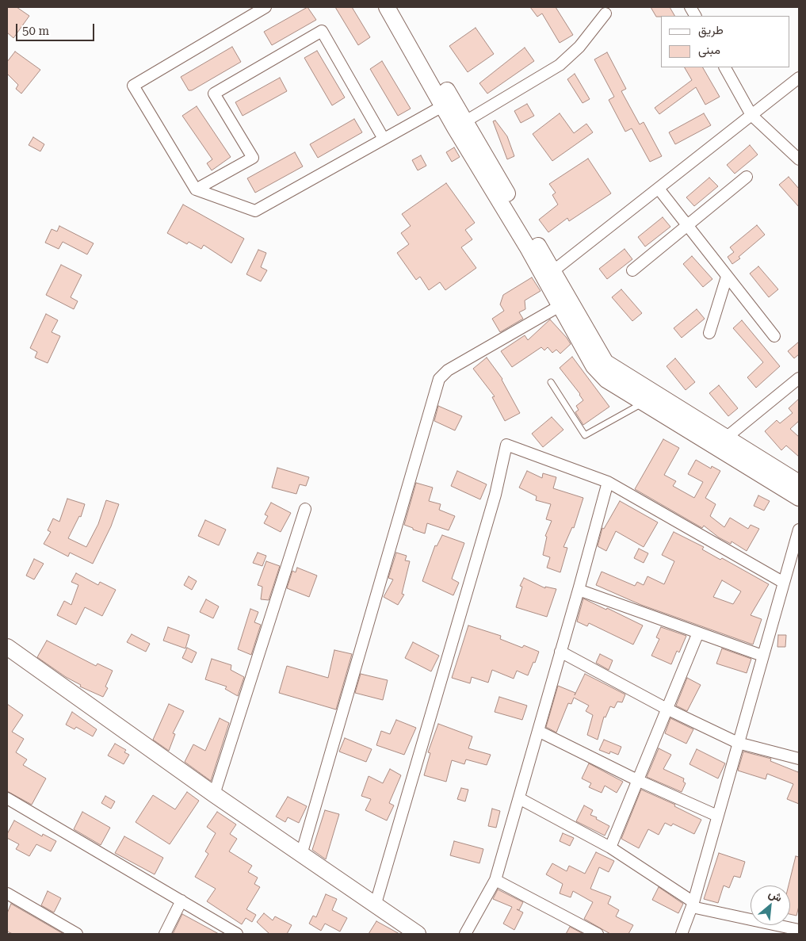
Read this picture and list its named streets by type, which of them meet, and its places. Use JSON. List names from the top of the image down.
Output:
{
  "legend": ["طريق", "مبنى"],
  "scale_bar": "50 m",
  "north": "top right"
}
